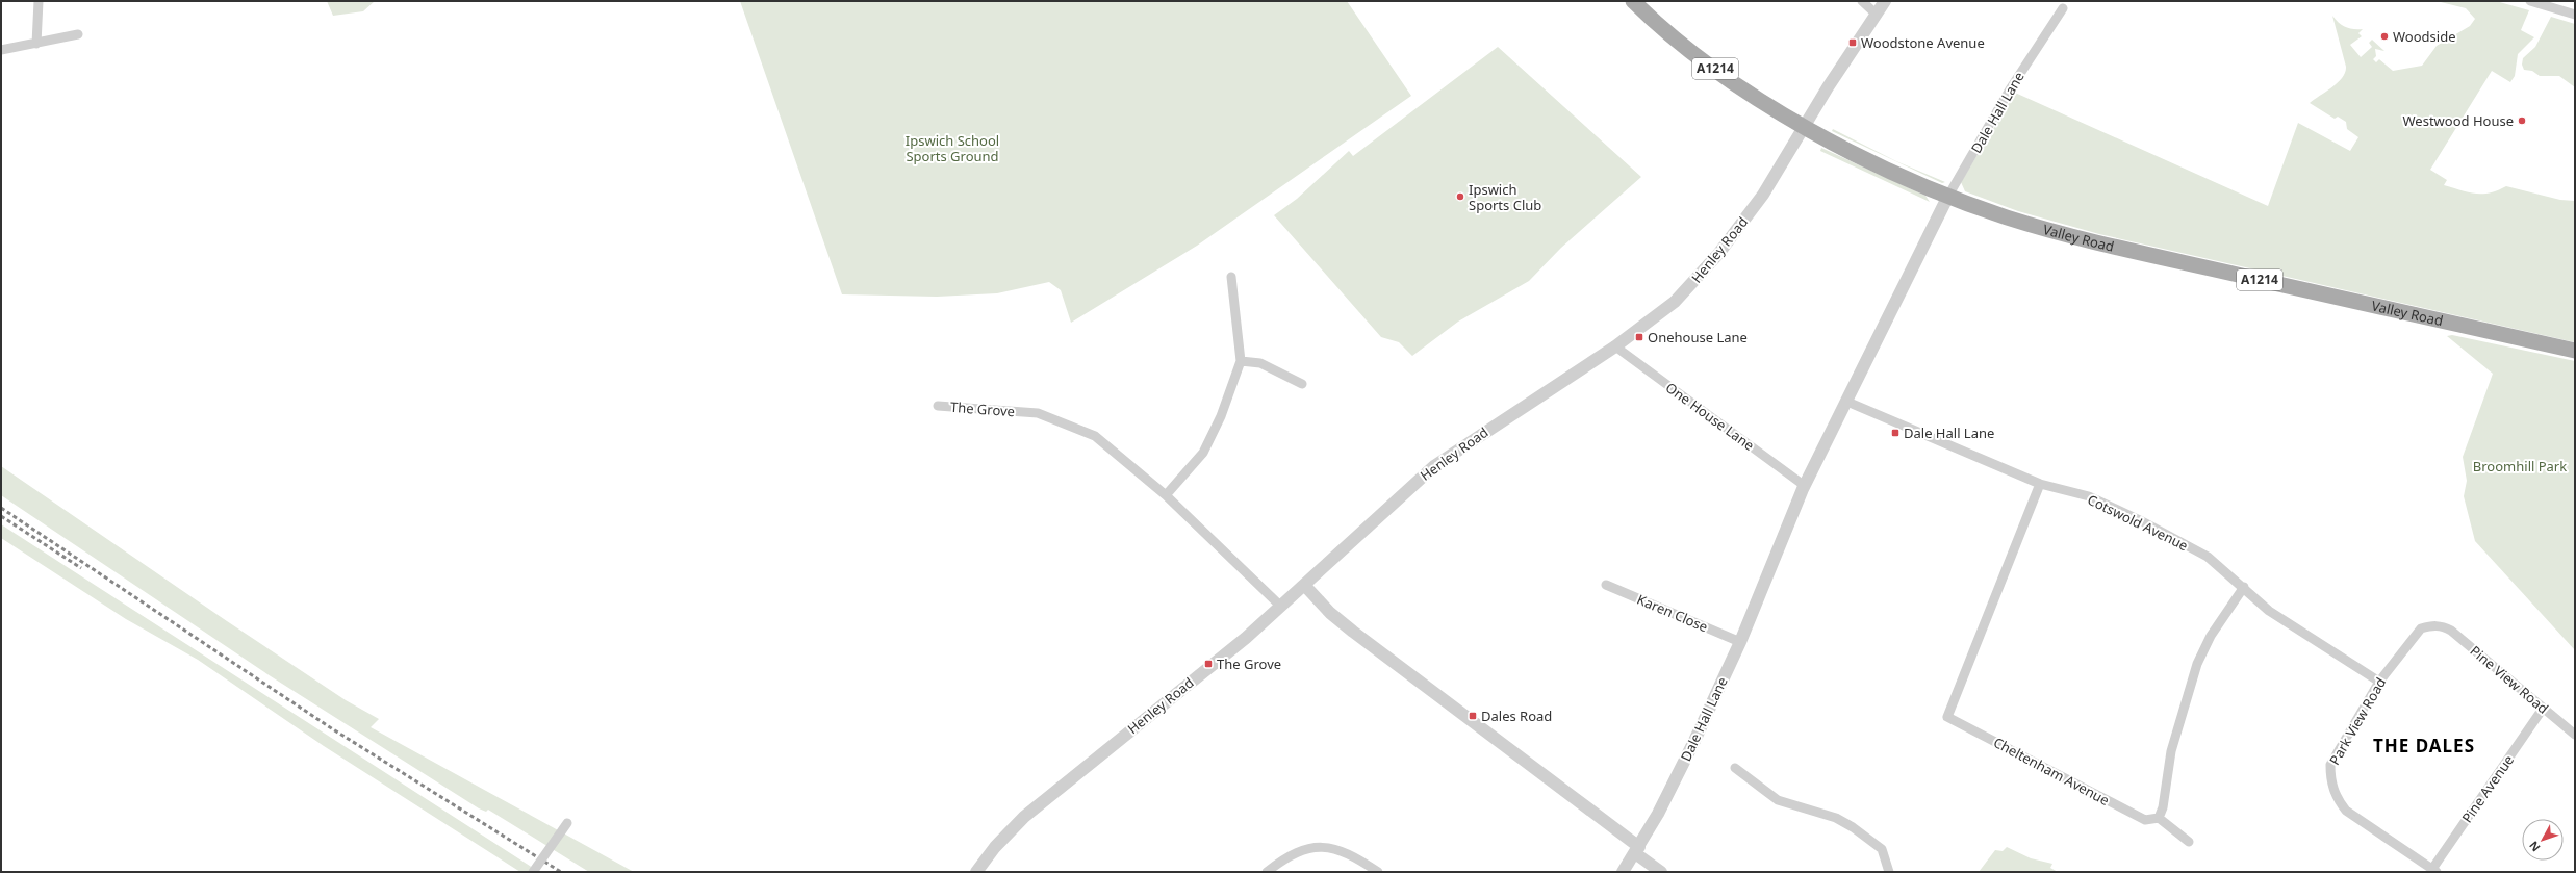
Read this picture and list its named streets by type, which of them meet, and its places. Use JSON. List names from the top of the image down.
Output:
{
  "streets": {
    "main road": ["A1214", "Valley Road"],
    "street": [
      "Dale Hall Lane",
      "Henley Road",
      "The Grove",
      "One House Lane",
      "Cotswold Avenue",
      "Karen Close",
      "Pine View Road",
      "Park View Road",
      "Cheltenham Avenue",
      "Pine Avenue"
    ]
  },
  "crossings": [
    ["Dale Hall Lane", "Valley Road"],
    ["Dale Hall Lane", "One House Lane"],
    ["Dale Hall Lane", "Cotswold Avenue"],
    ["Dale Hall Lane", "Karen Close"],
    ["Valley Road", "Henley Road"],
    ["Henley Road", "The Grove"],
    ["Henley Road", "One House Lane"],
    ["Cotswold Avenue", "Park View Road"],
    ["Cotswold Avenue", "Cheltenham Avenue"],
    ["Pine View Road", "Park View Road"],
    ["Pine View Road", "Pine Avenue"],
    ["Park View Road", "Pine Avenue"]
  ],
  "districts": ["THE DALES"],
  "parks": ["Ipswich School Sports Ground", "Broomhill Park"],
  "places": {
    "other": ["Woodside", "Westwood House", "Ipswich Sports Club"],
    "transit": [
      "Woodstone Avenue",
      "Onehouse Lane",
      "Dale Hall Lane",
      "The Grove",
      "Dales Road"
    ]
  },
  "north": "bottom left"
}
